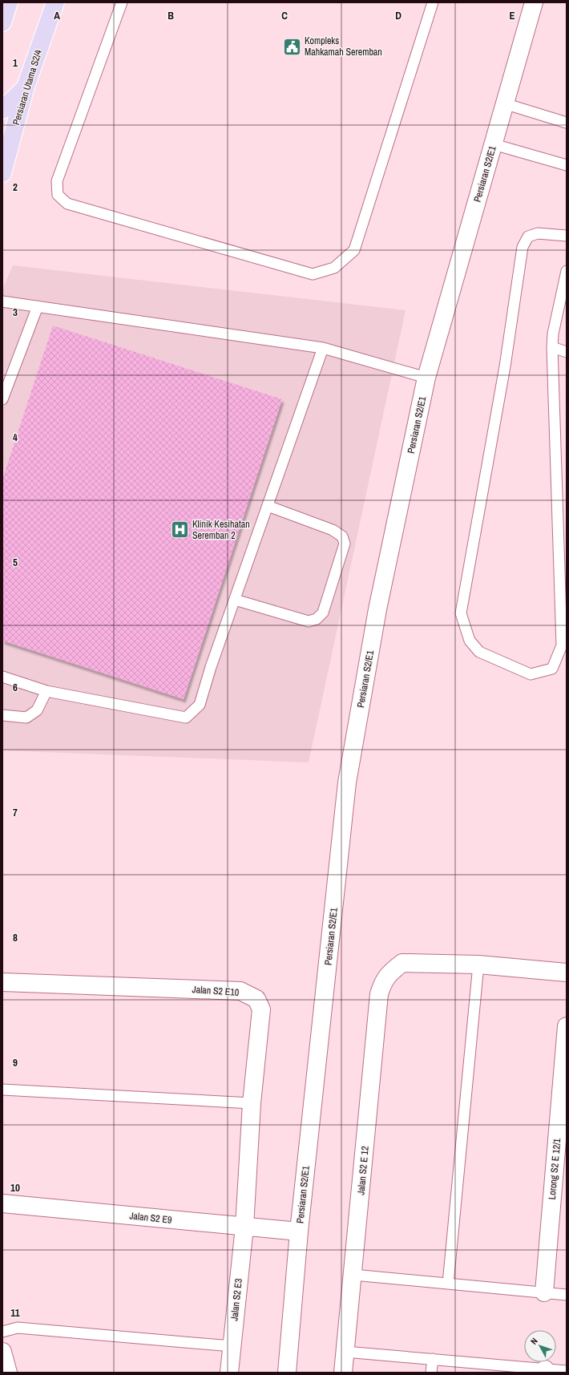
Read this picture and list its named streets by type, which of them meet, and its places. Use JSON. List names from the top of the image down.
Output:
{
  "streets": {
    "main road": ["Persiaran Utama S2/4"],
    "street": [
      "Persiaran S2/E1",
      "Jalan S2 E10",
      "Lorong S2 E 12/1",
      "Jalan S2 E 12",
      "Jalan S2 E9",
      "Jalan S2 E3"
    ]
  },
  "crossings": [
    ["Persiaran S2/E1", "Jalan S2 E9"],
    ["Jalan S2 E10", "Jalan S2 E9"],
    ["Jalan S2 E10", "Jalan S2 E3"],
    ["Jalan S2 E9", "Jalan S2 E3"]
  ],
  "places": {
    "public building": ["Kompleks Mahkamah Seremban"],
    "hospital": ["Klinik Kesihatan Seremban 2"]
  },
  "north": "top left",
  "grid": {
    "columns": [
      "A",
      "B",
      "C",
      "D",
      "E"
    ],
    "rows": [
      "1",
      "2",
      "3",
      "4",
      "5",
      "6",
      "7",
      "8",
      "9",
      "10",
      "11"
    ]
  }
}
